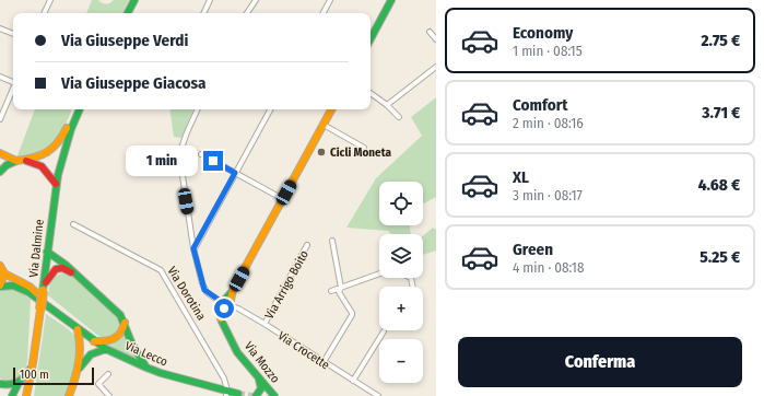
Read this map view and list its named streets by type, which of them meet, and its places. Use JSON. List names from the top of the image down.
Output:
{
  "streets": {
    "main road": ["Via Dalmine", "Via Lecco", "Via Mozzo"],
    "street": ["Via Arrigo Boito", "Via Dorotina", "Via Crocette"]
  },
  "crossings": [
    ["Via Arrigo Boito", "Via Crocette"],
    ["Via Dorotina", "Via Lecco"],
    ["Via Crocette", "Via Mozzo"]
  ],
  "places": ["Cicli Moneta"],
  "scale_bar": "100 m",
  "page": {
    "list": [
      {
        "name": "Economy",
        "note": "1 min · 08:15",
        "value": "2.75 €"
      },
      {
        "name": "Comfort",
        "note": "2 min · 08:16",
        "value": "3.71 €"
      },
      {
        "name": "XL",
        "note": "3 min · 08:17",
        "value": "4.68 €"
      },
      {
        "name": "Green",
        "note": "4 min · 08:18",
        "value": "5.25 €"
      }
    ],
    "banner": ["Via Giuseppe Verdi", "Via Giuseppe Giacosa"],
    "bubble": "1 min",
    "map_buttons": ["+", "−"],
    "buttons": "Conferma",
    "scale": "100 m"
  }
}
